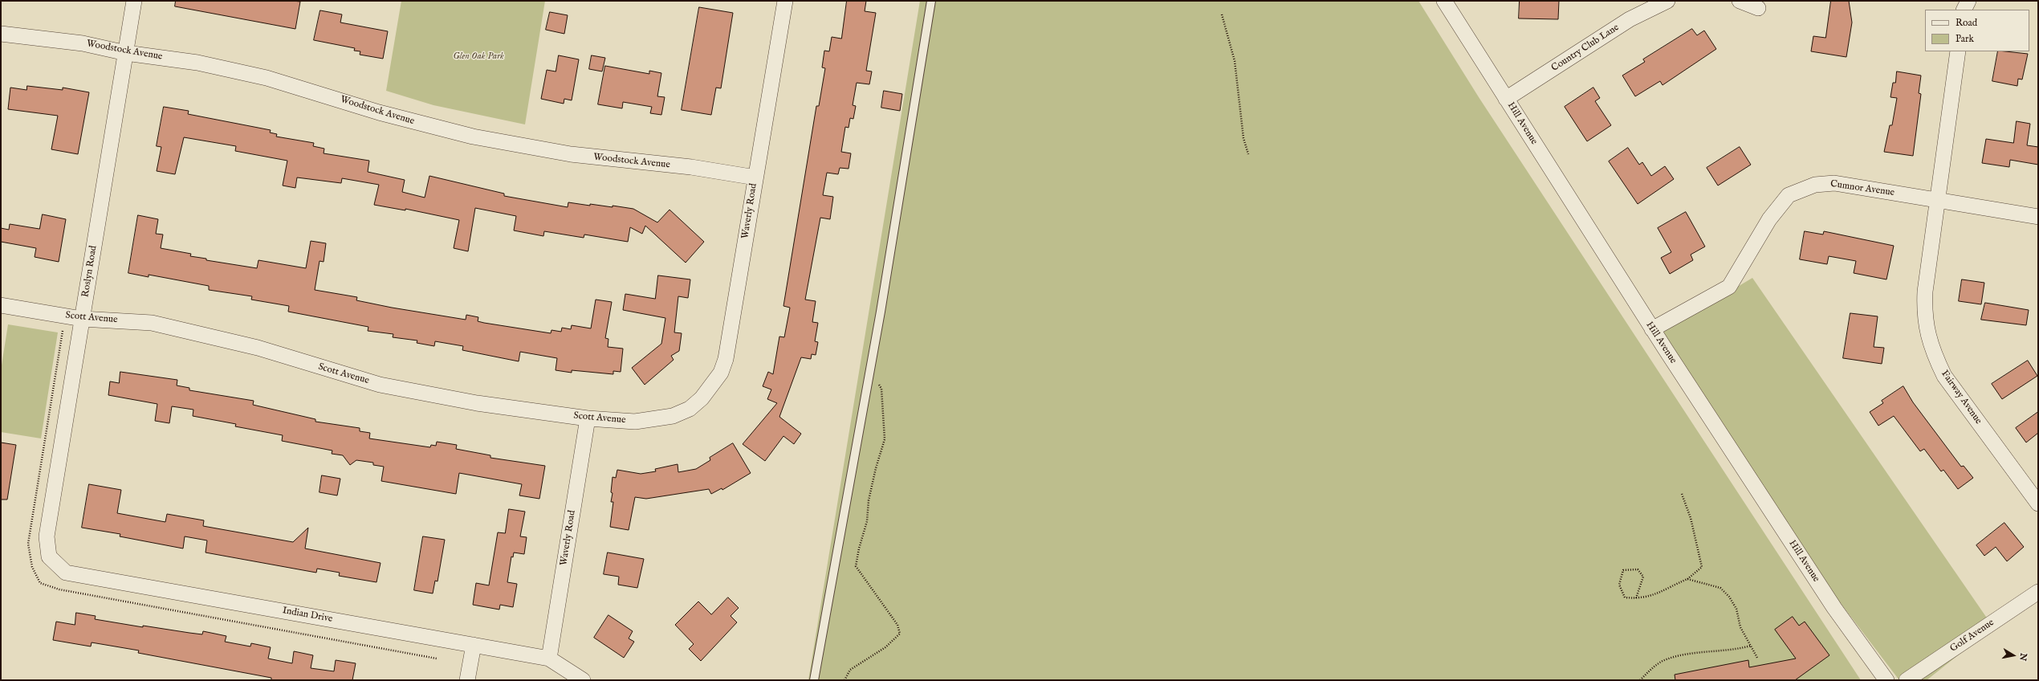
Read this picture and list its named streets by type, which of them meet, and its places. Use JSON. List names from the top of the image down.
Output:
{
  "streets": {
    "street": [
      "Country Club Lane",
      "Woodstock Avenue",
      "Hill Avenue",
      "Cumnor Avenue",
      "Waverly Road",
      "Roslyn Road",
      "Scott Avenue",
      "Fairway Avenue",
      "Indian Drive",
      "Golf Avenue"
    ]
  },
  "crossings": [
    ["Country Club Lane", "Hill Avenue"],
    ["Woodstock Avenue", "Waverly Road"],
    ["Woodstock Avenue", "Roslyn Road"],
    ["Hill Avenue", "Cumnor Avenue"],
    ["Cumnor Avenue", "Fairway Avenue"],
    ["Waverly Road", "Scott Avenue"],
    ["Waverly Road", "Indian Drive"],
    ["Roslyn Road", "Scott Avenue"],
    ["Roslyn Road", "Indian Drive"]
  ],
  "parks": ["Glen Oak Park"],
  "legend": ["Road", "Park"],
  "north": "right"
}
